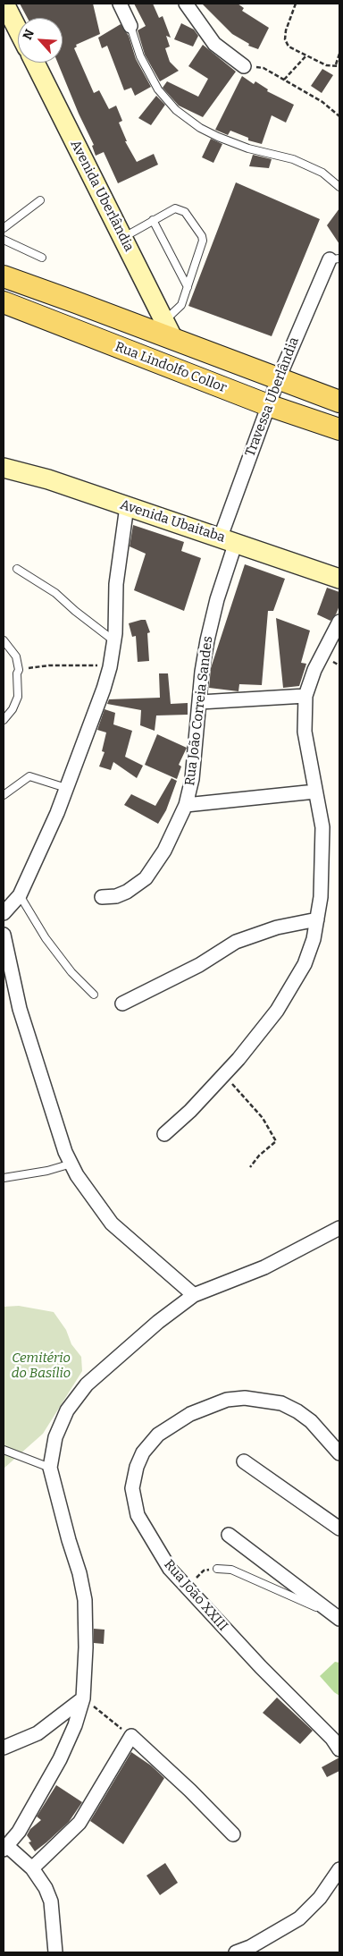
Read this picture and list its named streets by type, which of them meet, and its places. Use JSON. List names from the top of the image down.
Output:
{
  "streets": {
    "main road": ["Rua Lindolfo Collor"],
    "street": [
      "Avenida Uberlândia",
      "Travessa Uberlândia",
      "Avenida Ubaitaba",
      "Rua João Correia Sandes",
      "Rua João XXIII"
    ]
  },
  "crossings": [
    ["Avenida Uberlândia", "Rua Lindolfo Collor"],
    ["Rua Lindolfo Collor", "Travessa Uberlândia"],
    ["Travessa Uberlândia", "Avenida Ubaitaba"],
    ["Travessa Uberlândia", "Rua João Correia Sandes"],
    ["Avenida Ubaitaba", "Rua João Correia Sandes"]
  ],
  "parks": ["Cemitério do Basílio"],
  "north": "top left"
}
